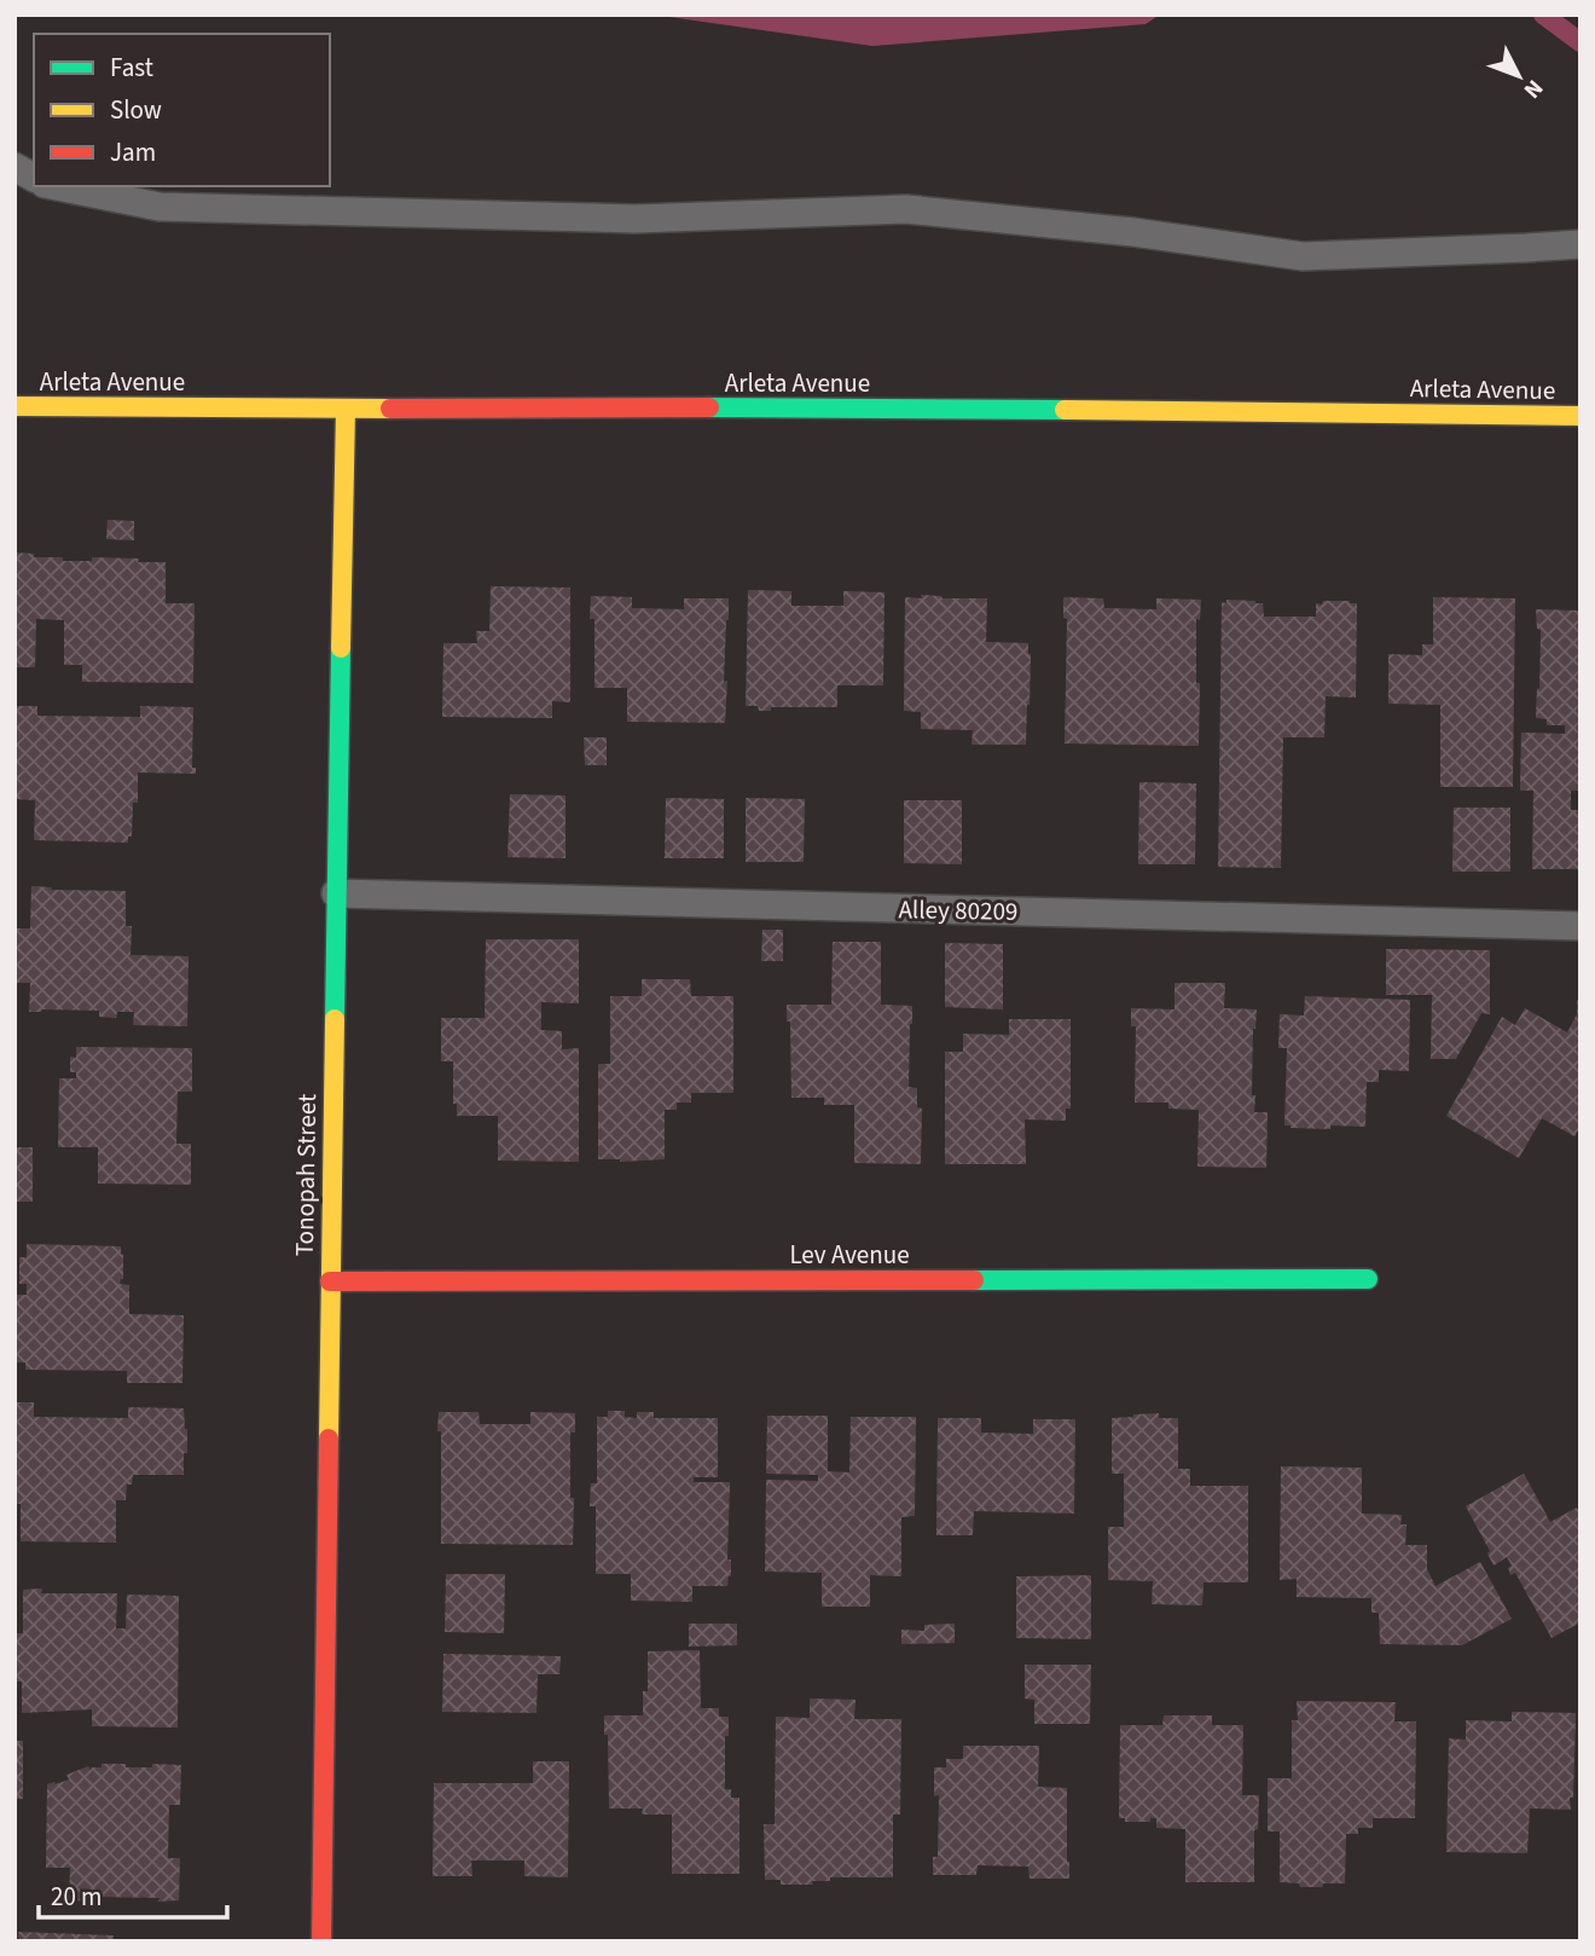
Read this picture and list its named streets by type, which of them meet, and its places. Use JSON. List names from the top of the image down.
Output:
{
  "streets": {
    "street": ["Arleta Avenue", "Tonopah Street", "Lev Avenue"],
    "lane": ["Alley 80209"]
  },
  "crossings": [
    ["Arleta Avenue", "Tonopah Street"],
    ["Alley 80209", "Tonopah Street"],
    ["Tonopah Street", "Lev Avenue"]
  ],
  "legend": ["Fast", "Slow", "Jam"],
  "scale_bar": "20 m",
  "north": "bottom right"
}
